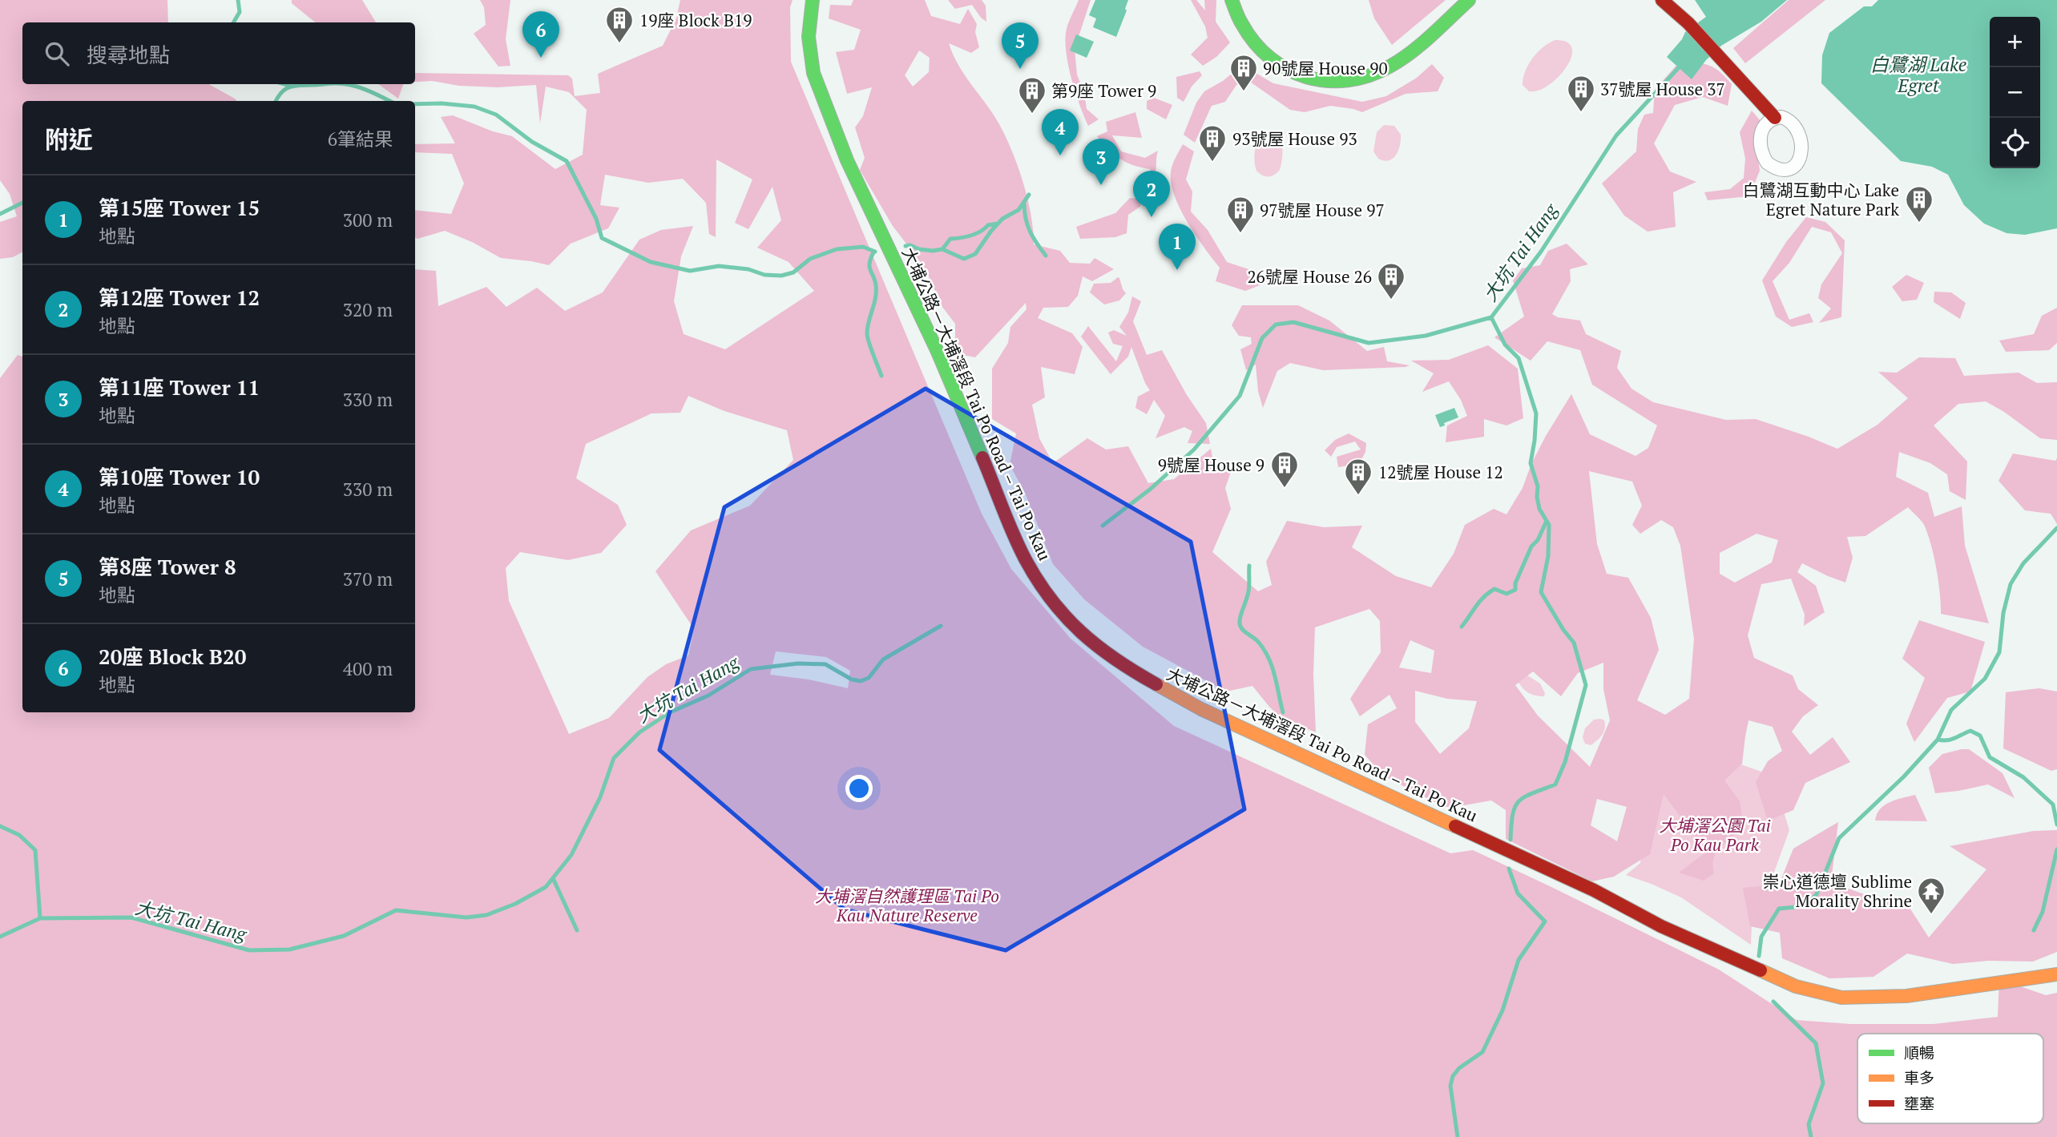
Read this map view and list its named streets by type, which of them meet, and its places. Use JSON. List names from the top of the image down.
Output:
{
  "streets": {
    "main road": ["大埔公路－大埔滘段 Tai Po Road – Tai Po Kau"]
  },
  "water": ["白鷺湖 Lake Egret", "大坑 Tai Hang"],
  "parks": ["大埔滘公園 Tai Po Kau Park", "大埔滘自然護理區 Tai Po Kau Nature Reserve"],
  "places": {
    "building": [
      "19座 Block B19",
      "90號屋 House 90",
      "37號屋 House 37",
      "第9座 Tower 9",
      "93號屋 House 93",
      "白鷺湖互動中心 Lake Egret Nature Park",
      "97號屋 House 97",
      "26號屋 House 26",
      "9號屋 House 9",
      "12號屋 House 12"
    ],
    "temple": ["崇心道德壇 Sublime Morality Shrine"]
  },
  "legend": ["順暢", "車多", "壅塞"],
  "page": {
    "pins": [
      "6",
      "5",
      "4",
      "3",
      "2",
      "1"
    ],
    "map_buttons": ["+", "−"],
    "search": "搜尋地點",
    "heading": ["附近", "6筆結果"],
    "list": [
      {
        "mark": "1",
        "name": "第15座 Tower 15",
        "note": "地點",
        "value": "300 m"
      },
      {
        "mark": "2",
        "name": "第12座 Tower 12",
        "note": "地點",
        "value": "320 m"
      },
      {
        "mark": "3",
        "name": "第11座 Tower 11",
        "note": "地點",
        "value": "330 m"
      },
      {
        "mark": "4",
        "name": "第10座 Tower 10",
        "note": "地點",
        "value": "330 m"
      },
      {
        "mark": "5",
        "name": "第8座 Tower 8",
        "note": "地點",
        "value": "370 m"
      },
      {
        "mark": "6",
        "name": "20座 Block B20",
        "note": "地點",
        "value": "400 m"
      }
    ]
  }
}
